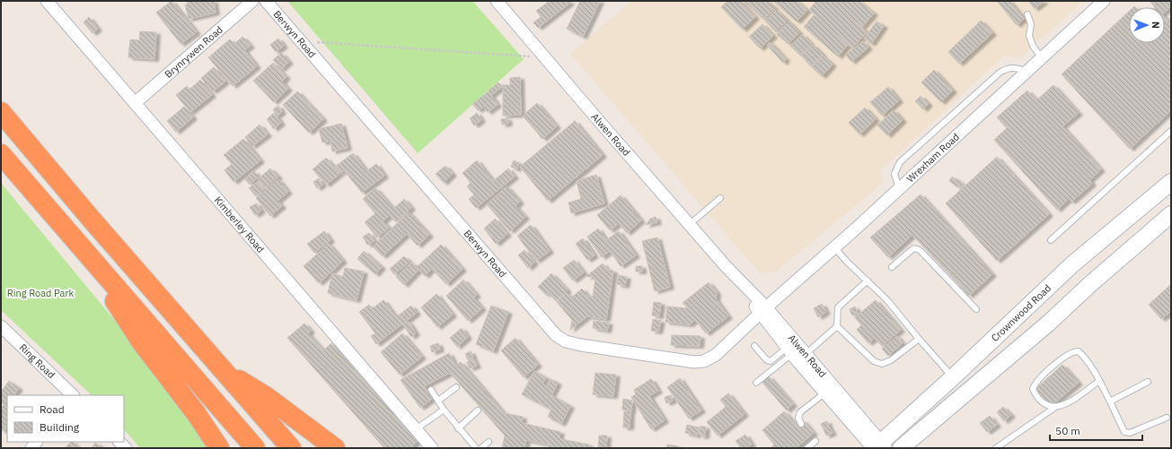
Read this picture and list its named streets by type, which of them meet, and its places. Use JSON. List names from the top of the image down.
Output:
{
  "streets": {
    "main road": ["Crownwood Road"],
    "street": [
      "Berwyn Road",
      "Brynrywen Road",
      "Alwen Road",
      "Wrexham Road",
      "Kimberley Road",
      "Ring Road"
    ]
  },
  "crossings": [
    ["Berwyn Road", "Alwen Road"],
    ["Berwyn Road", "Wrexham Road"],
    ["Brynrywen Road", "Kimberley Road"],
    ["Alwen Road", "Wrexham Road"],
    ["Alwen Road", "Crownwood Road"]
  ],
  "parks": ["Ring Road Park"],
  "legend": ["Road", "Building"],
  "scale_bar": "50 m",
  "north": "right"
}
